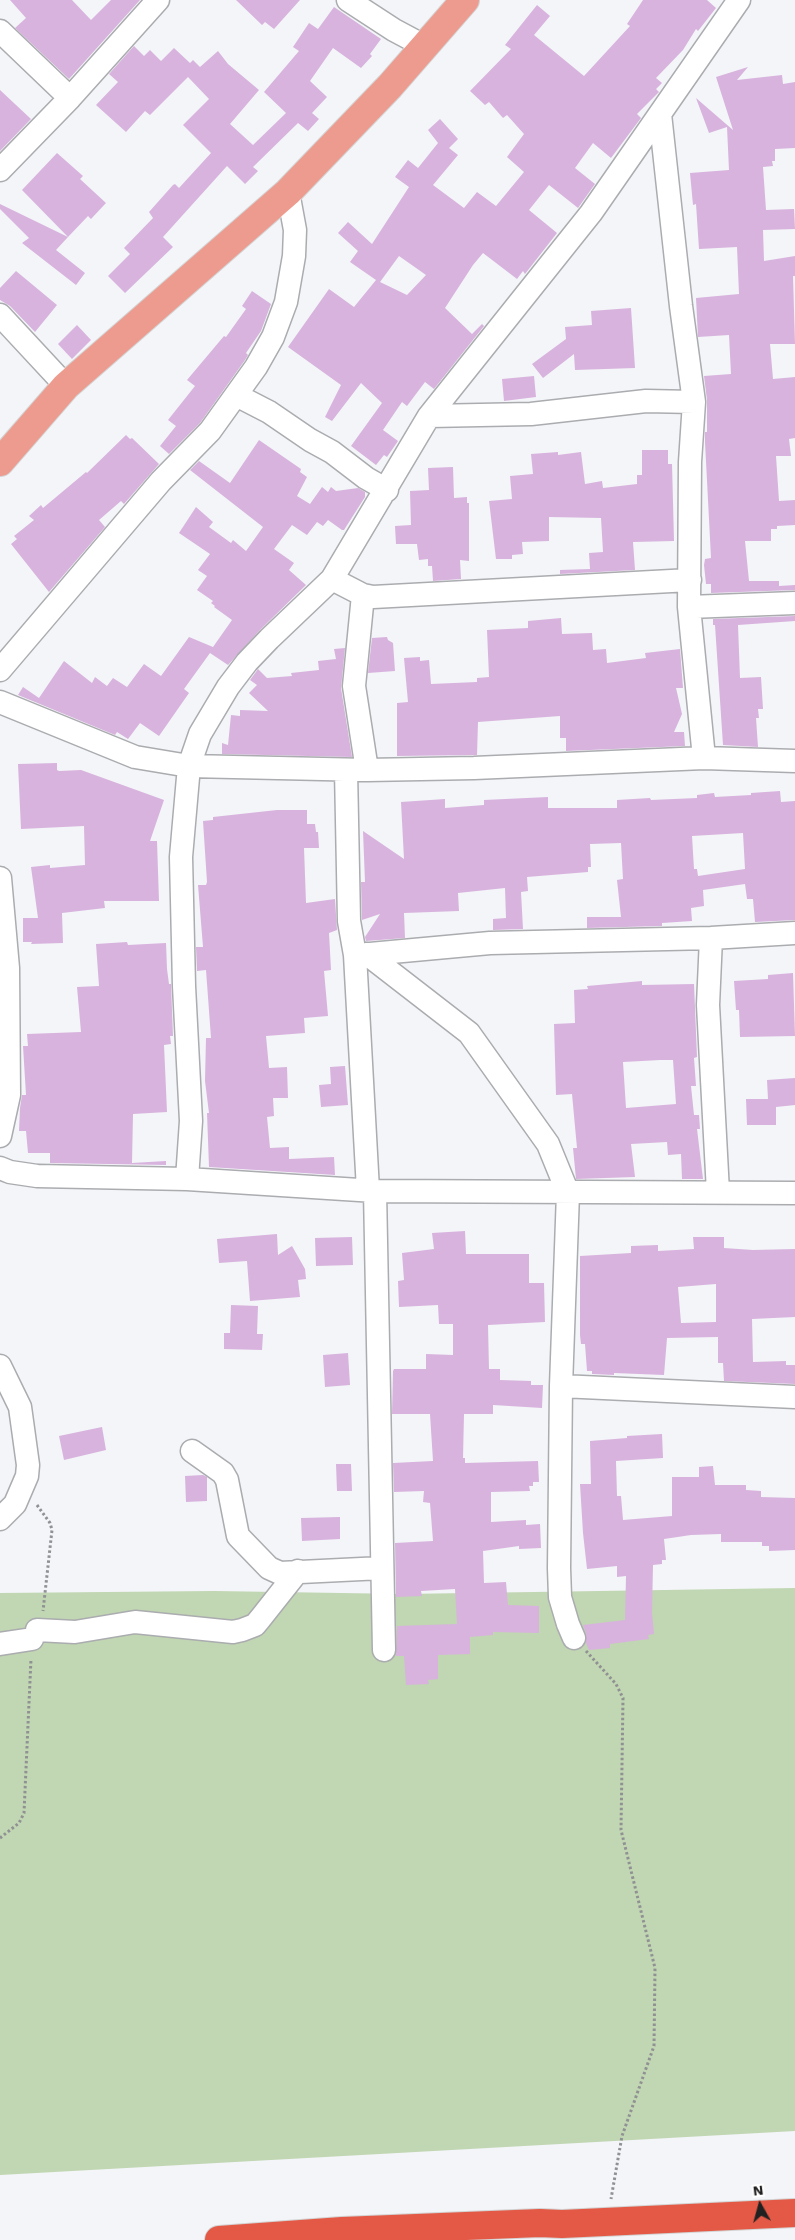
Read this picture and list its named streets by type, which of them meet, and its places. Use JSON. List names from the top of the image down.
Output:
{
  "north": "top"
}
